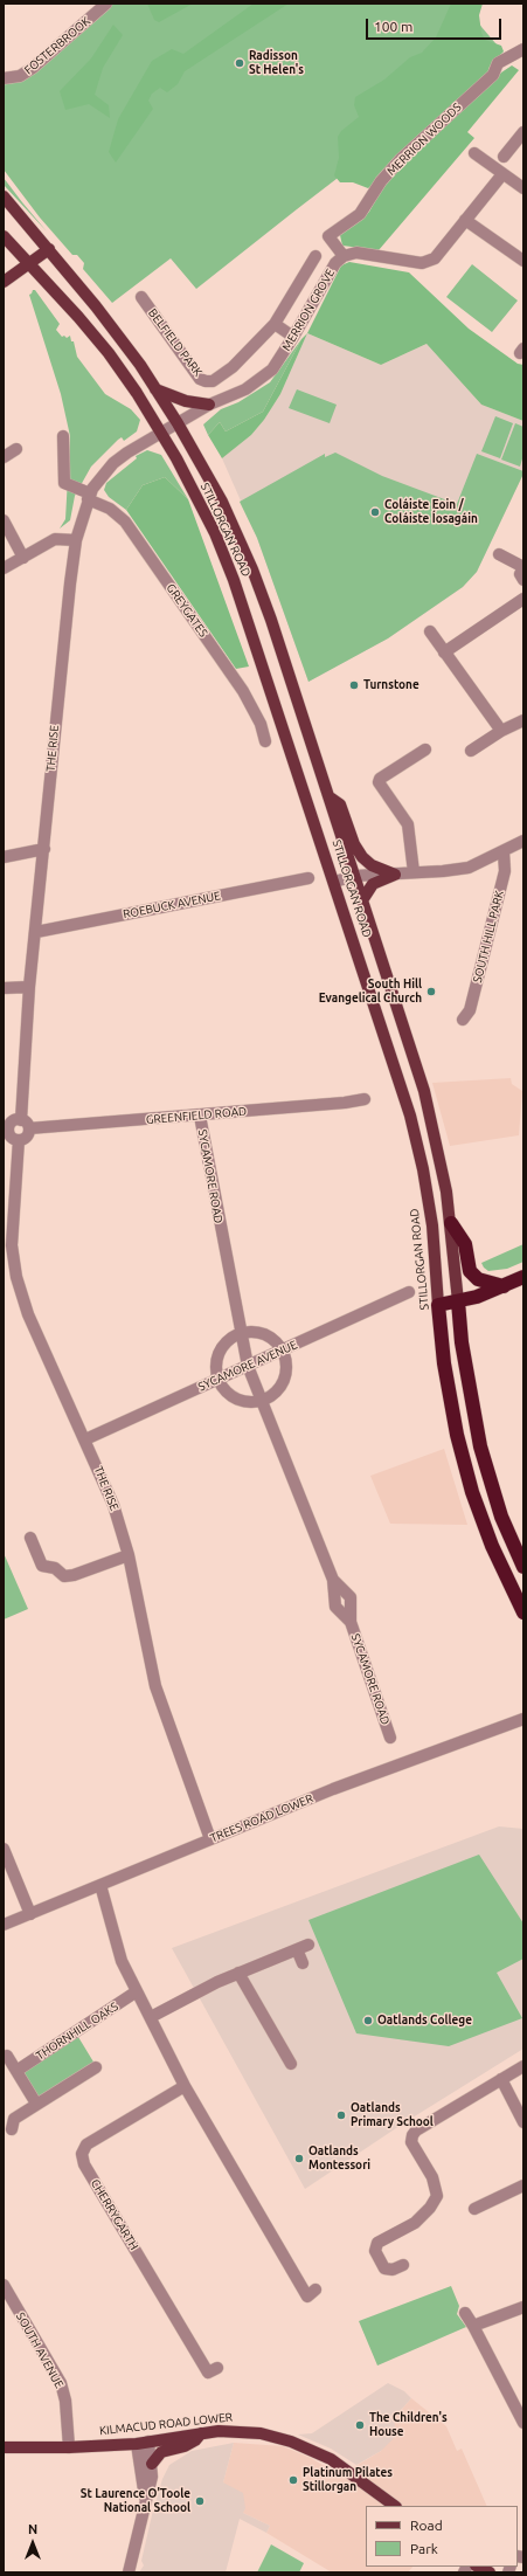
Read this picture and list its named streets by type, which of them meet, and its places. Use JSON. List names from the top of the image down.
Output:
{
  "streets": {
    "highway": ["STILLORGAN ROAD"],
    "main road": ["KILMACUD ROAD LOWER"],
    "street": [
      "FOSTERBROOK",
      "MERRION WOODS",
      "MERRION GROVE",
      "BELFIELD PARK",
      "GREYGATES",
      "THE RISE",
      "ROEBUCK AVENUE",
      "SOUTH HILL PARK",
      "GREENFIELD ROAD",
      "SYCAMORE ROAD",
      "SYCAMORE AVENUE",
      "TREES ROAD LOWER",
      "THORNHILL OAKS",
      "CHERRYGARTH",
      "SOUTH AVENUE"
    ]
  },
  "crossings": [
    ["MERRION WOODS", "MERRION GROVE"],
    ["MERRION GROVE", "STILLORGAN ROAD"],
    ["MERRION GROVE", "THE RISE"],
    ["STILLORGAN ROAD", "THE RISE"],
    ["GREYGATES", "THE RISE"],
    ["THE RISE", "ROEBUCK AVENUE"],
    ["THE RISE", "GREENFIELD ROAD"],
    ["THE RISE", "SYCAMORE AVENUE"],
    ["THE RISE", "TREES ROAD LOWER"],
    ["GREENFIELD ROAD", "SYCAMORE ROAD"],
    ["SYCAMORE ROAD", "SYCAMORE AVENUE"],
    ["SOUTH AVENUE", "KILMACUD ROAD LOWER"]
  ],
  "places": [
    "Radisson St Helen's",
    "Coláiste Eoin / Coláiste Íosagáin",
    "Turnstone",
    "South Hill Evangelical Church",
    "Oatlands College",
    "Oatlands Primary School",
    "Oatlands Montessori",
    "The Children's House",
    "Platinum Pilates Stillorgan",
    "St Laurence O'Toole National School"
  ],
  "legend": ["Road", "Park"],
  "scale_bar": "100 m",
  "north": "top"
}
